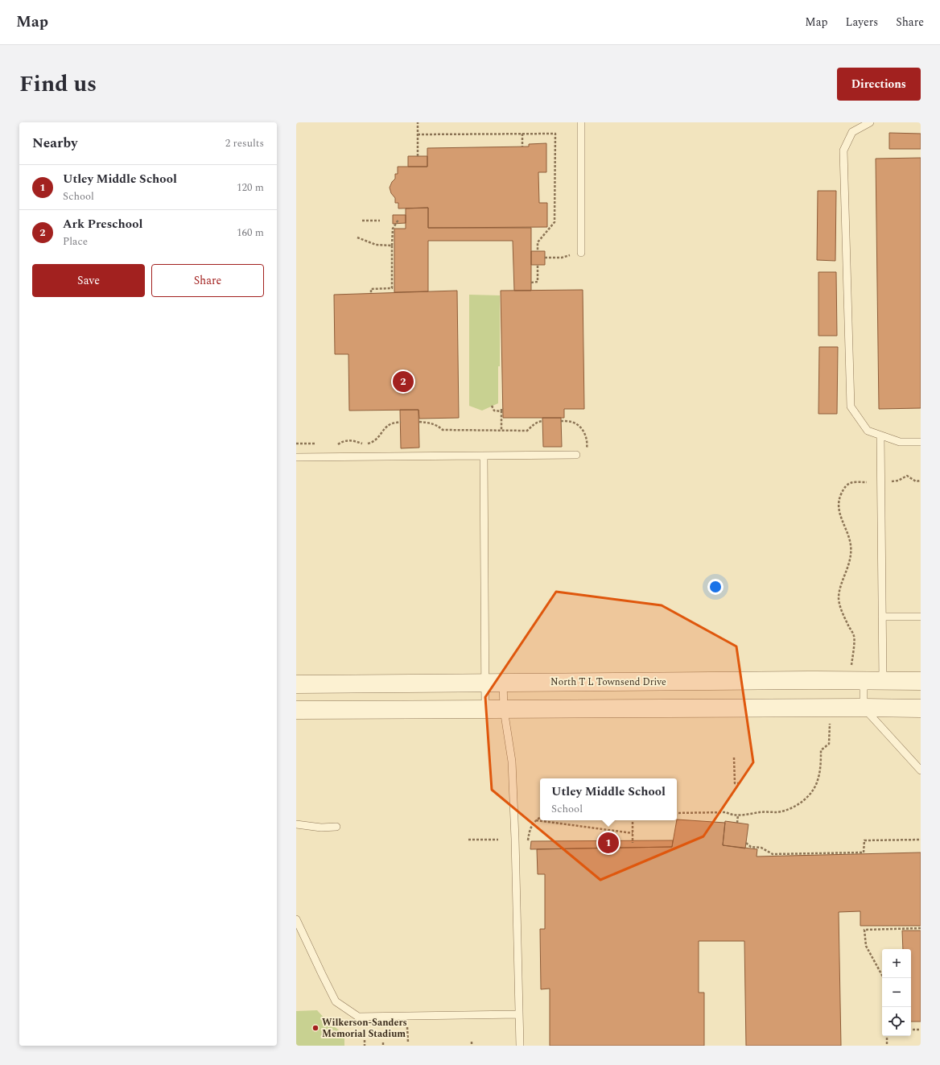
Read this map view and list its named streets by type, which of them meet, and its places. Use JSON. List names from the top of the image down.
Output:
{
  "streets": {
    "street": ["North T L Townsend Drive"]
  },
  "places": ["Wilkerson-Sanders Memorial Stadium"],
  "page": {
    "header": "Map",
    "nav": ["Map", "Layers", "Share"],
    "title": "Find us",
    "buttons": [
      "Directions",
      ["Save", "Share"]
    ],
    "heading": ["Nearby", "2 results"],
    "list": [
      {
        "mark": "1",
        "name": "Utley Middle School",
        "note": "School",
        "value": "120 m"
      },
      {
        "mark": "2",
        "name": "Ark Preschool",
        "note": "Place",
        "value": "160 m"
      }
    ],
    "pins": ["2", "1"],
    "popup": ["Utley Middle School", "School"],
    "map_buttons": ["+", "−"]
  }
}
